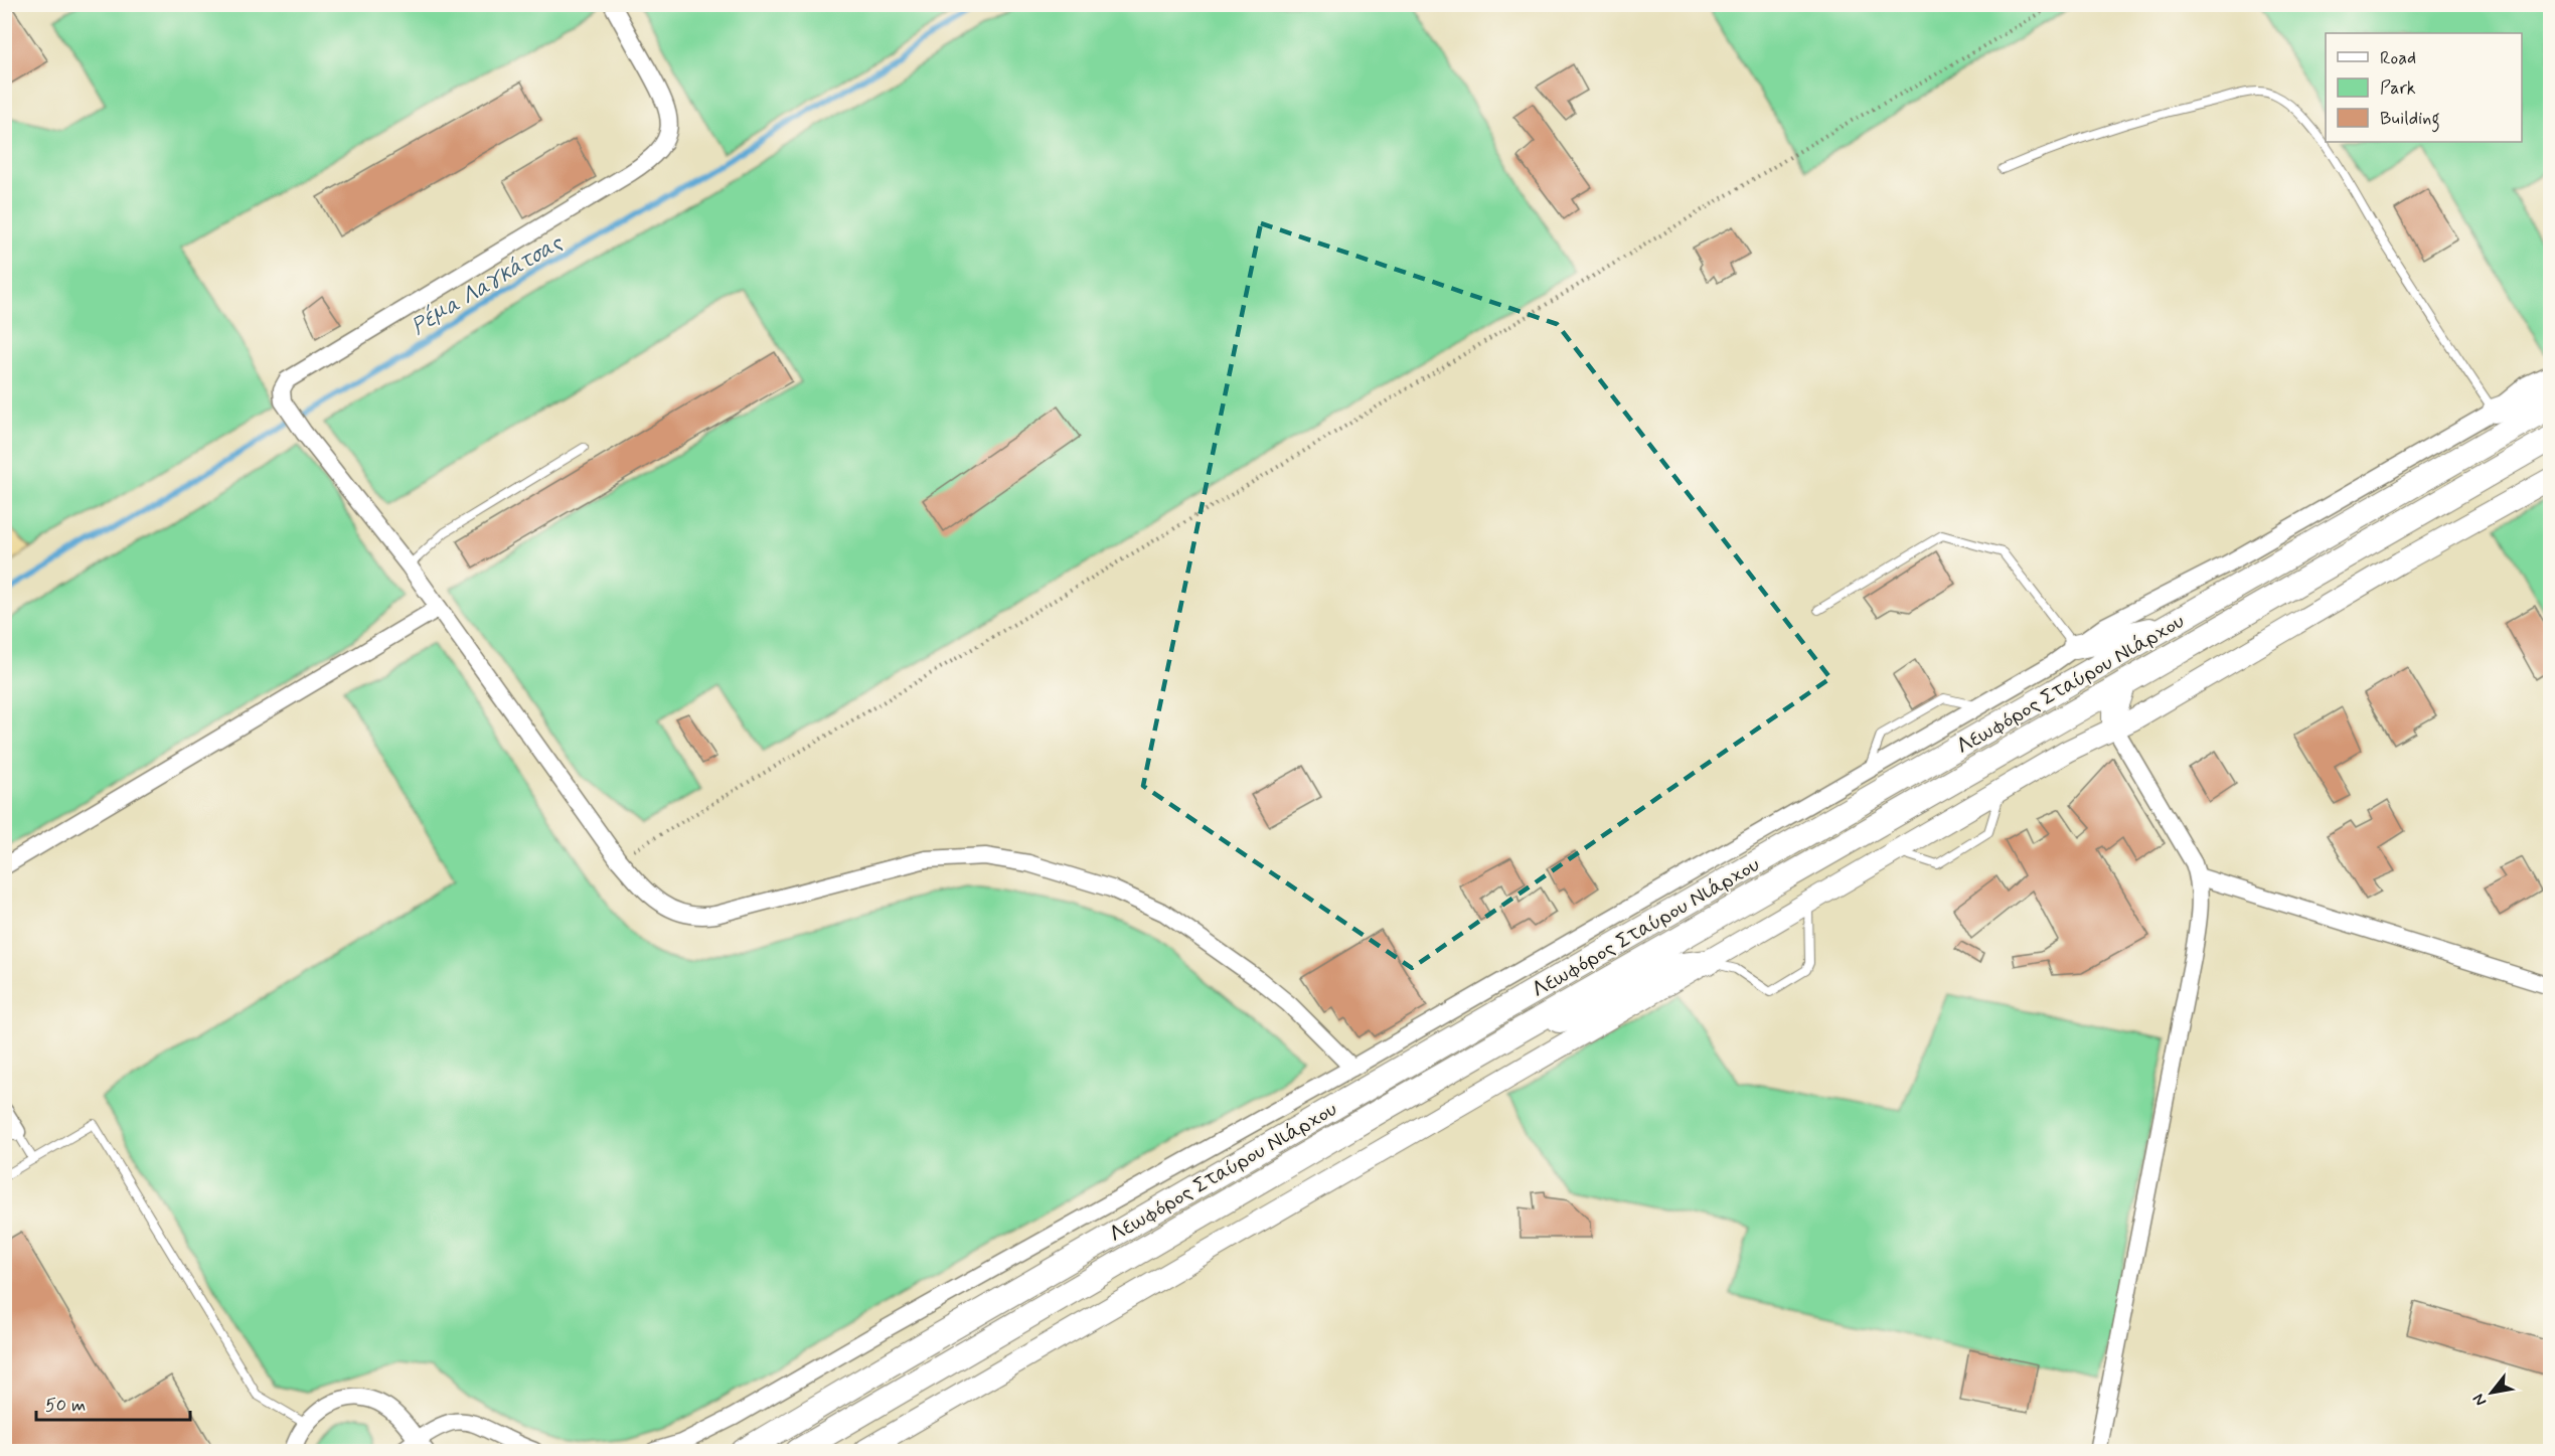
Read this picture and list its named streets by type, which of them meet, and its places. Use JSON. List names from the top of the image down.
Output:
{
  "streets": {
    "main road": ["Λεωφόρος Σταύρου Νιάρχου"]
  },
  "water": ["Ρέμα Λαγκάτσας"],
  "legend": ["Road", "Park", "Building"],
  "scale_bar": "50 m",
  "north": "bottom left"
}
